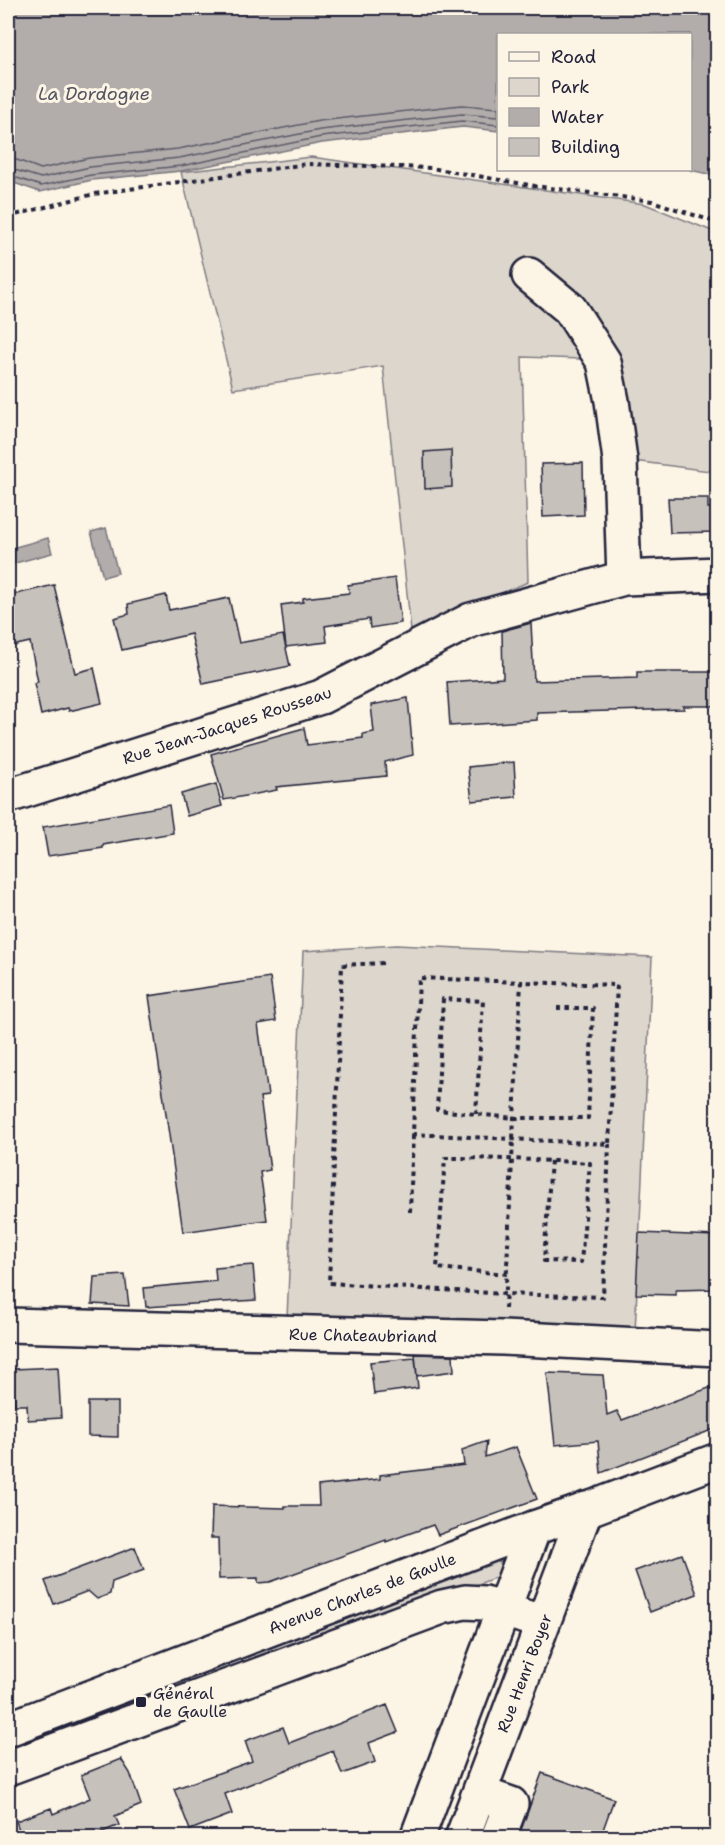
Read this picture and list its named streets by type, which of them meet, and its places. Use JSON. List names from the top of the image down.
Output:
{
  "streets": {
    "street": [
      "Rue Jean-Jacques Rousseau",
      "Rue Chateaubriand",
      "Avenue Charles de Gaulle",
      "Rue Henri Boyer"
    ]
  },
  "crossings": [
    ["Avenue Charles de Gaulle", "Rue Henri Boyer"]
  ],
  "water": ["La Dordogne"],
  "places": {
    "transit": ["Général de Gaulle"]
  },
  "legend": [
    "Road",
    "Park",
    "Water",
    "Building"
  ]
}
